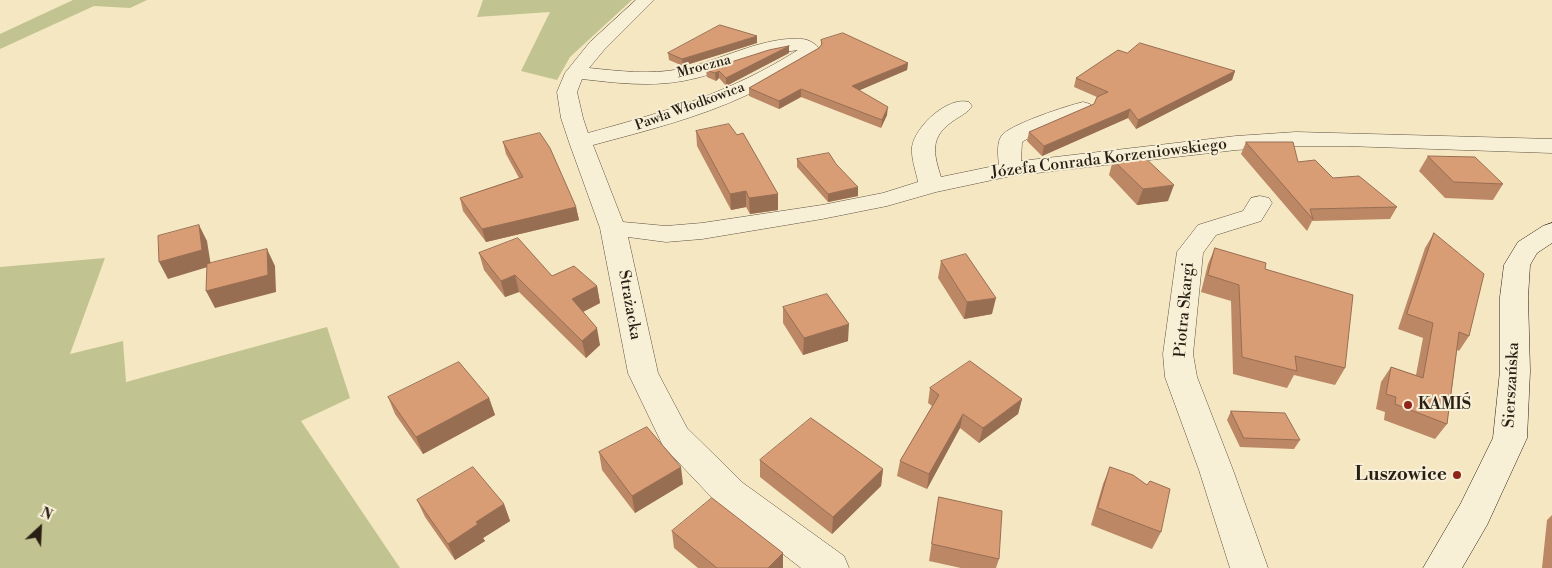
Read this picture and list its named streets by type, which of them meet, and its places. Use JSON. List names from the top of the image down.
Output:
{
  "streets": {
    "street": [
      "Mroczna",
      "Pawła Włodkowica",
      "Józefa Conrada Korzeniowskiego",
      "Strażacka",
      "Piotra Skargi",
      "Sierszańska"
    ]
  },
  "crossings": [
    ["Mroczna", "Pawła Włodkowica"],
    ["Mroczna", "Strażacka"],
    ["Pawła Włodkowica", "Strażacka"],
    ["Józefa Conrada Korzeniowskiego", "Strażacka"]
  ],
  "places": ["KAMIŚ", "Luszowice"],
  "north": "top right"
}
